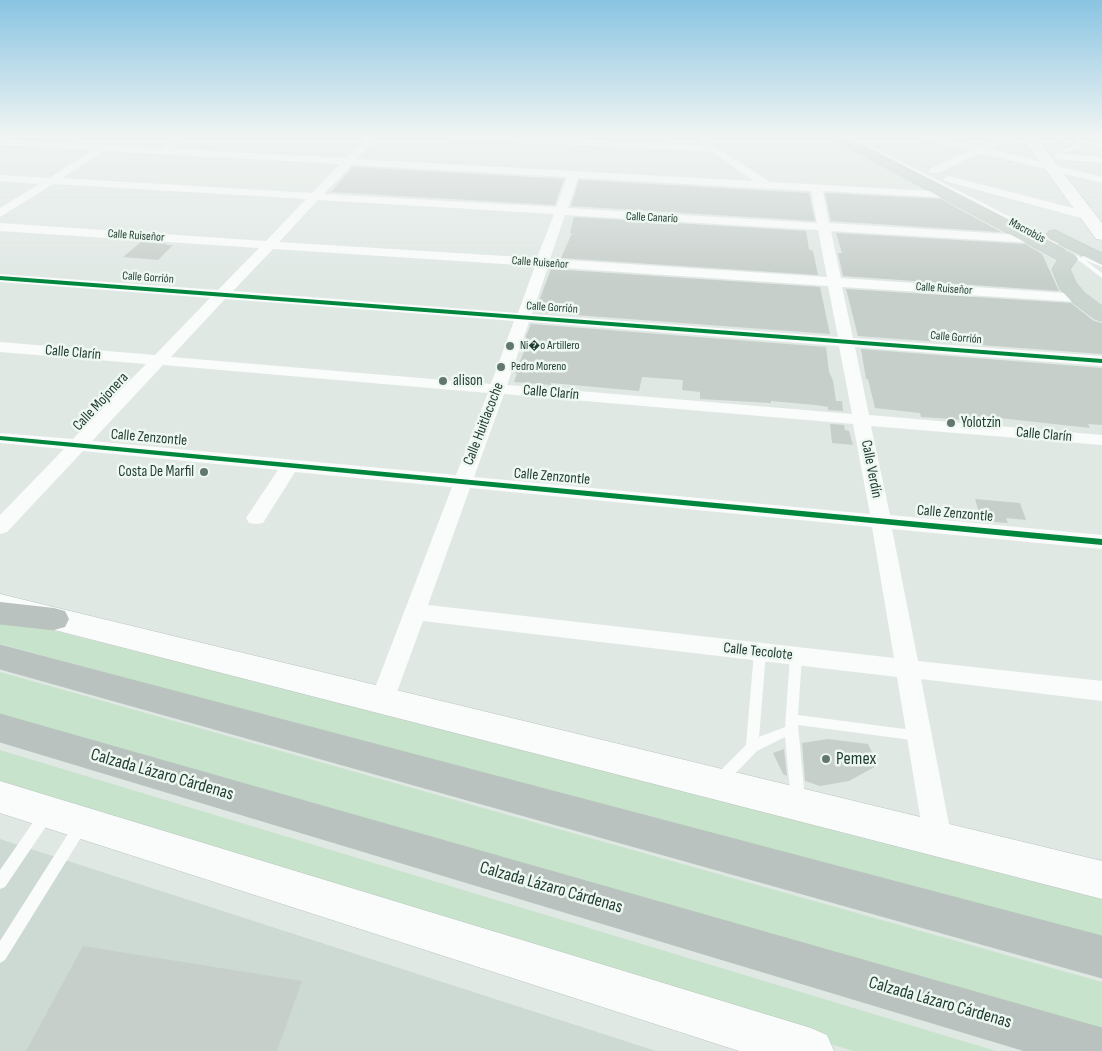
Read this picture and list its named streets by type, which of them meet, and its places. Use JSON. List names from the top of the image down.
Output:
{
  "streets": {
    "highway": ["Calzada Lázaro Cárdenas"],
    "street": [
      "Calle Canario",
      "Calle Ruiseñor",
      "Calle Gorrión",
      "Calle Clarín",
      "Calle Mojonera",
      "Calle Huitlacoche",
      "Calle Zenzontle",
      "Calle Verdín",
      "Calle Tecolote"
    ],
    "lane": ["Macrobús"]
  },
  "crossings": [
    ["Calle Canario", "Calle Mojonera"],
    ["Calle Canario", "Calle Huitlacoche"],
    ["Calle Canario", "Calle Verdín"],
    ["Calle Ruiseñor", "Calle Mojonera"],
    ["Calle Ruiseñor", "Calle Huitlacoche"],
    ["Calle Ruiseñor", "Calle Verdín"],
    ["Calle Gorrión", "Calle Mojonera"],
    ["Calle Gorrión", "Calle Huitlacoche"],
    ["Calle Gorrión", "Calle Verdín"],
    ["Calle Clarín", "Calle Mojonera"],
    ["Calle Clarín", "Calle Huitlacoche"],
    ["Calle Clarín", "Calle Verdín"],
    ["Calle Mojonera", "Calle Zenzontle"],
    ["Calle Huitlacoche", "Calle Zenzontle"],
    ["Calle Huitlacoche", "Calle Tecolote"],
    ["Calle Zenzontle", "Calle Verdín"],
    ["Calle Verdín", "Calle Tecolote"]
  ],
  "places": [
    "Ni�o Artillero",
    "Pedro Moreno",
    "alison",
    "Yolotzin",
    "Costa De Marfil",
    "Pemex"
  ]
}
